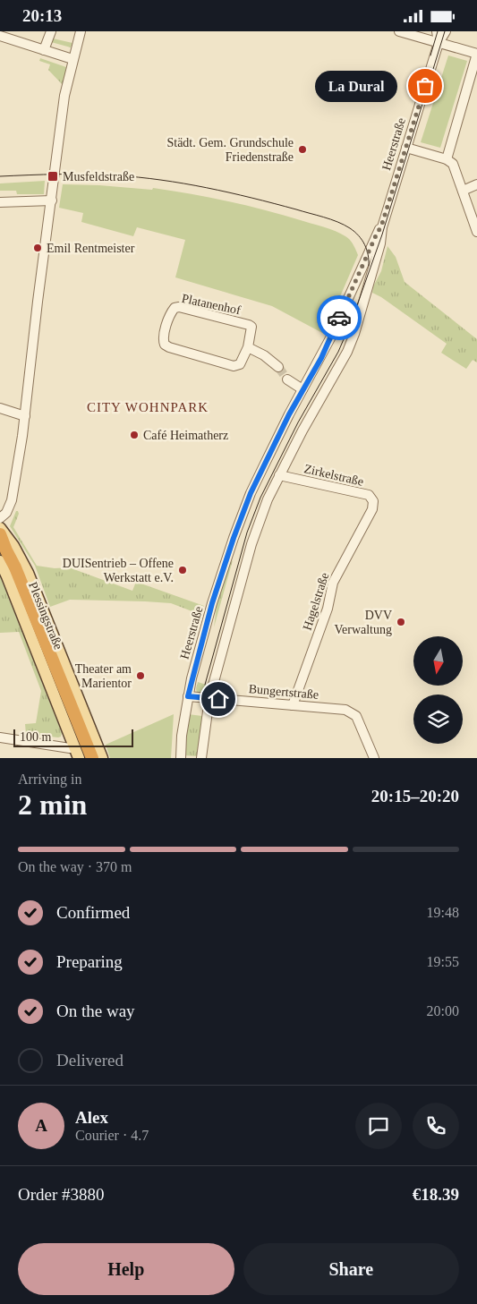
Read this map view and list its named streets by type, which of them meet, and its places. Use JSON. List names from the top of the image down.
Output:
{
  "streets": {
    "highway": ["Plessingstraße"],
    "street": [
      "Heerstraße",
      "Platanenhof",
      "Zirkelstraße",
      "Hagelstraße",
      "Bungertstraße"
    ]
  },
  "crossings": [
    ["Heerstraße", "Zirkelstraße"],
    ["Heerstraße", "Bungertstraße"],
    ["Zirkelstraße", "Hagelstraße"],
    ["Hagelstraße", "Bungertstraße"]
  ],
  "districts": ["CITY WOHNPARK"],
  "places": {
    "other": [
      "La Dural",
      "Städt. Gem. Grundschule Friedenstraße",
      "Emil Rentmeister",
      "Café Heimatherz",
      "DUISentrieb – Offene Werkstatt e.V.",
      "DVV Verwaltung",
      "Theater am Marientor"
    ],
    "transit": ["Musfeldstraße"]
  },
  "scale_bar": "100 m",
  "north": "bottom",
  "page": {
    "status": "20:13",
    "bubble": "La Dural",
    "scale": "100 m",
    "heading": ["2 min", "Arriving in", "20:15–20:20"],
    "panel": [
      "Alex",
      "Courier · 4.7",
      "Order #3880",
      "€18.39"
    ],
    "bar": "On the way · 370 m",
    "list": [
      ["Confirmed", "19:48"],
      ["Preparing", "19:55"],
      ["On the way", "20:00"],
      "Delivered"
    ],
    "round": "A",
    "buttons": ["Help", "Share"]
  }
}
